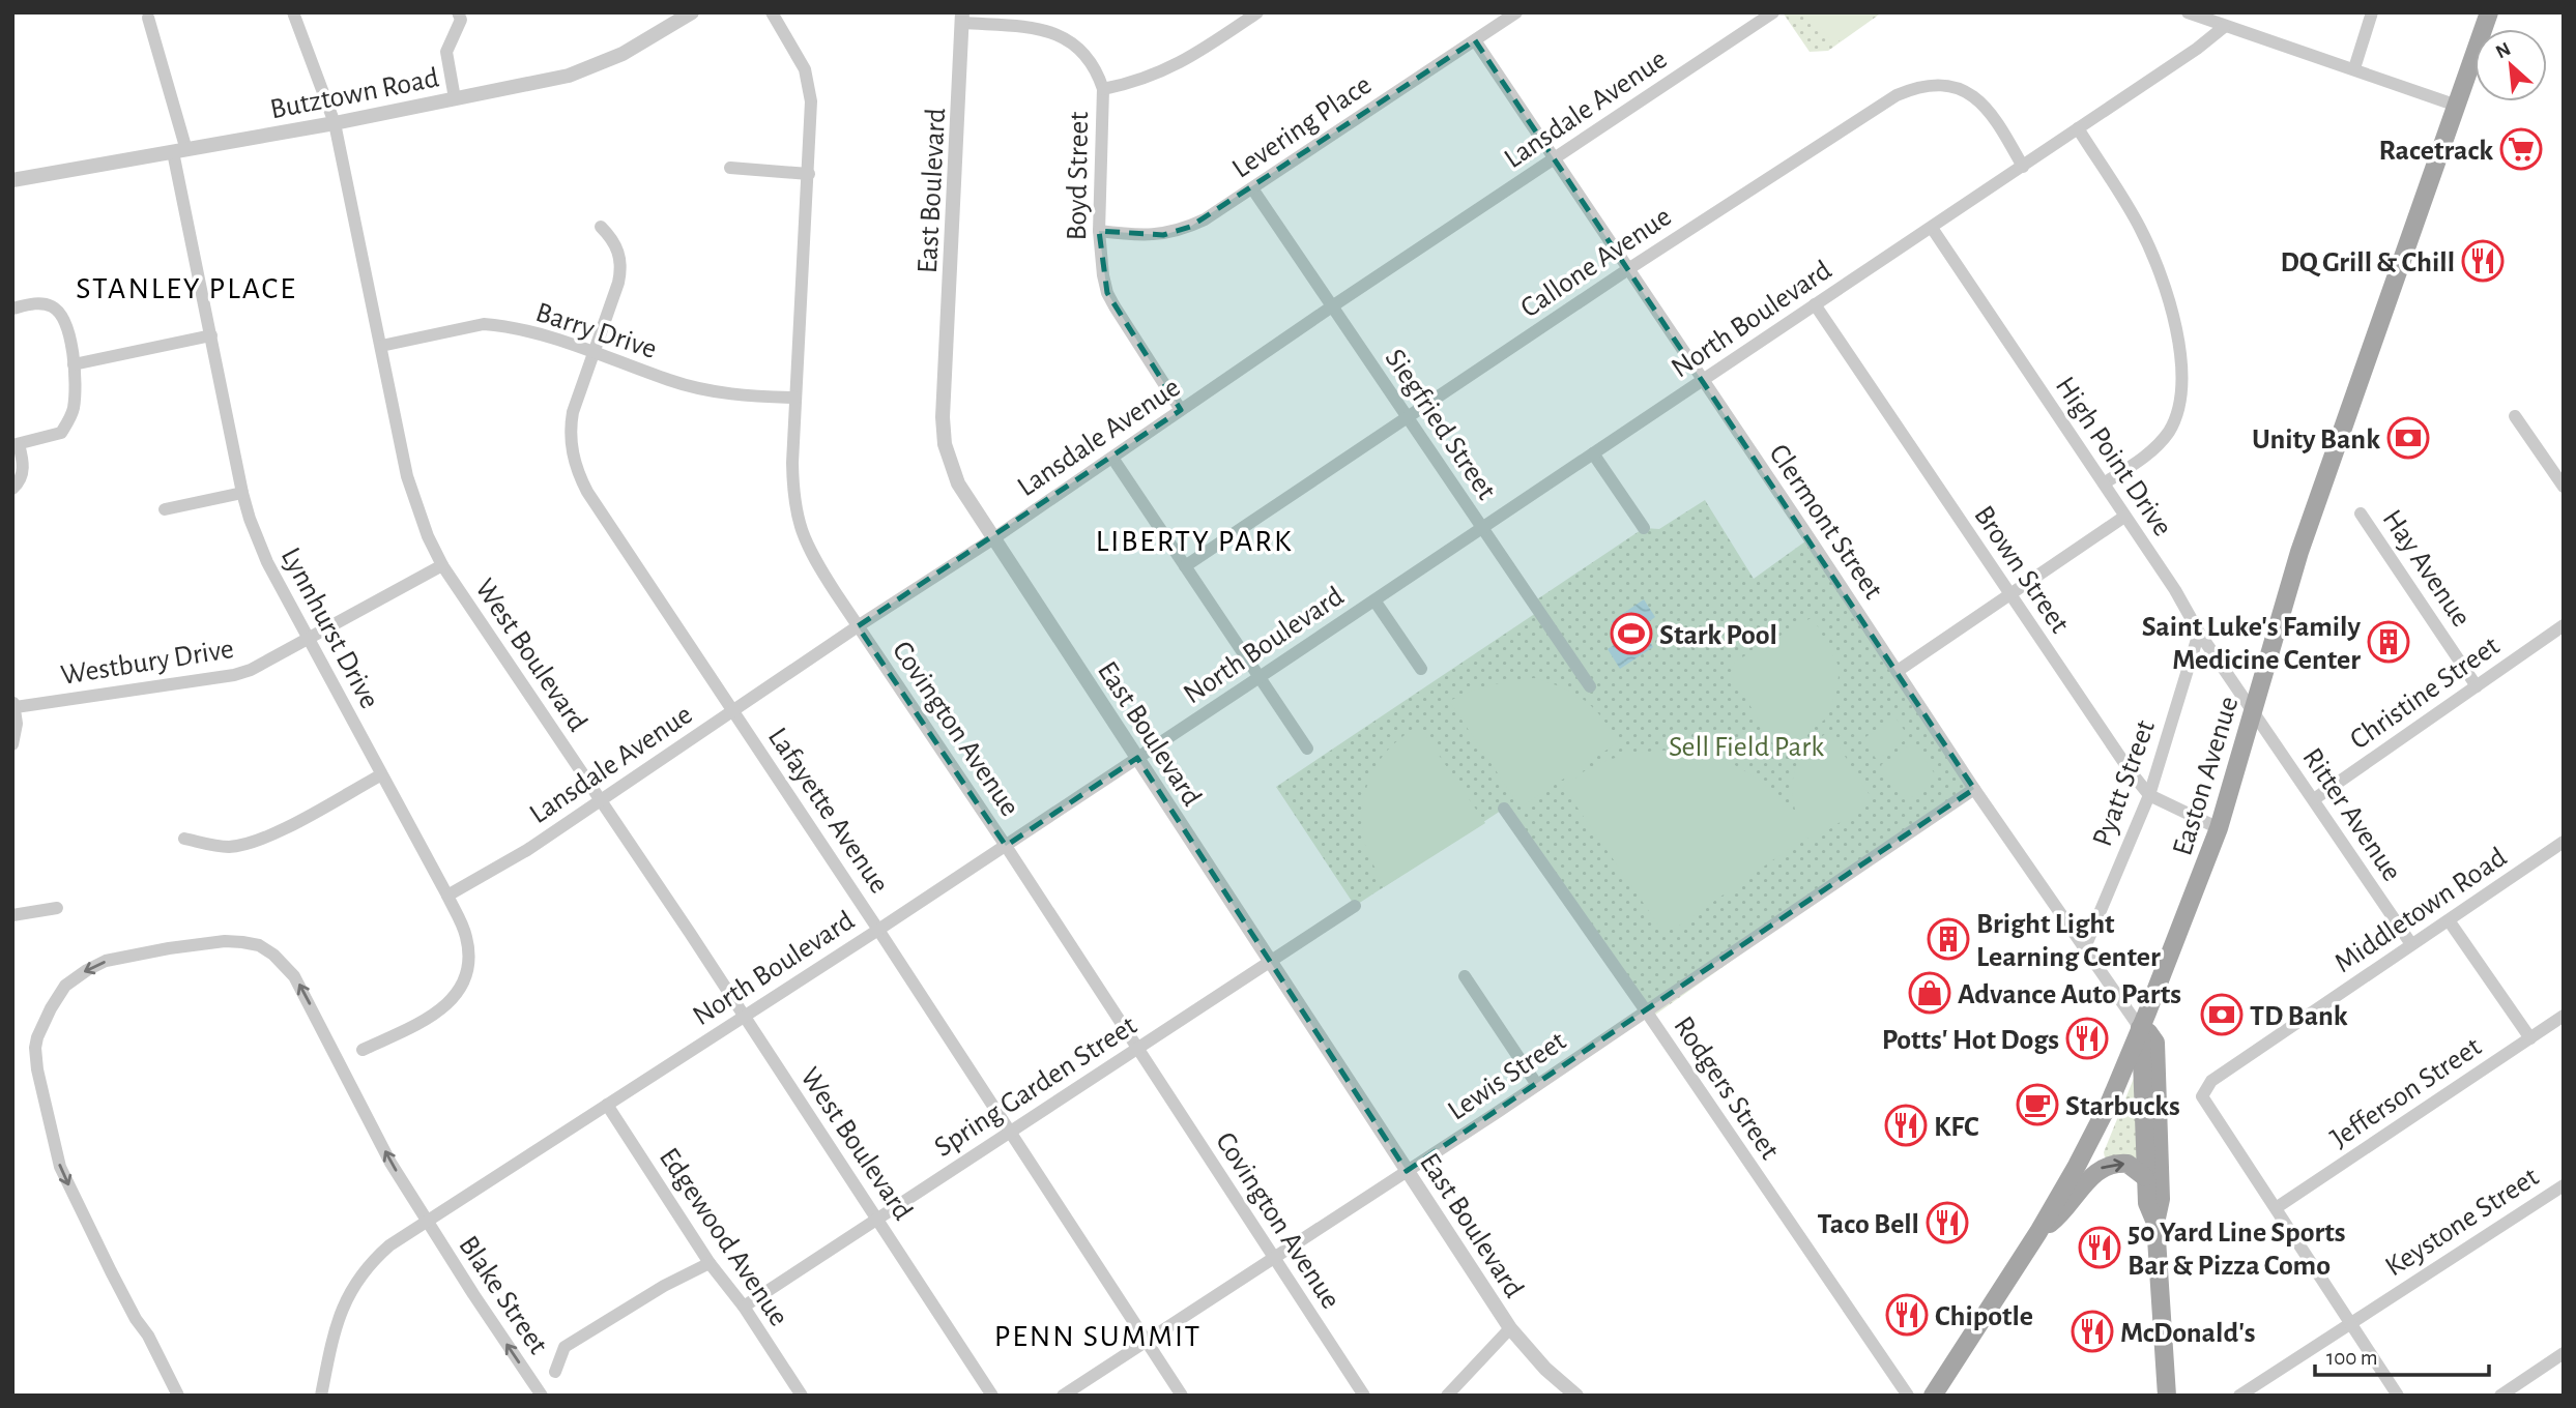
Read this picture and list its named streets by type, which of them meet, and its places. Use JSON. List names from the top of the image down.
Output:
{
  "streets": {
    "main road": ["Easton Avenue"],
    "street": [
      "Butztown Road",
      "Lansdale Avenue",
      "Levering Place",
      "Boyd Street",
      "East Boulevard",
      "Callone Avenue",
      "North Boulevard",
      "Barry Drive",
      "Siegfried Street",
      "High Point Drive",
      "Clermont Street",
      "Hay Avenue",
      "Brown Street",
      "Lynnhurst Drive",
      "West Boulevard",
      "Westbury Drive",
      "Christine Street",
      "Covington Avenue",
      "Pyatt Street",
      "Lafayette Avenue",
      "Ritter Avenue",
      "Middletown Road",
      "Lewis Street",
      "Spring Garden Street",
      "Rodgers Street",
      "Jefferson Street",
      "Keystone Street",
      "Edgewood Avenue",
      "Blake Street"
    ]
  },
  "crossings": [
    ["Butztown Road", "Lynnhurst Drive"],
    ["Butztown Road", "West Boulevard"],
    ["Lansdale Avenue", "Boyd Street"],
    ["Lansdale Avenue", "East Boulevard"],
    ["Lansdale Avenue", "Siegfried Street"],
    ["Lansdale Avenue", "Clermont Street"],
    ["Lansdale Avenue", "Lynnhurst Drive"],
    ["Lansdale Avenue", "West Boulevard"],
    ["Lansdale Avenue", "Covington Avenue"],
    ["Lansdale Avenue", "Lafayette Avenue"],
    ["Levering Place", "Boyd Street"],
    ["Levering Place", "Siegfried Street"],
    ["Levering Place", "Clermont Street"],
    ["Boyd Street", "East Boulevard"],
    ["East Boulevard", "North Boulevard"],
    ["East Boulevard", "Lewis Street"],
    ["East Boulevard", "Spring Garden Street"],
    ["Callone Avenue", "North Boulevard"],
    ["Callone Avenue", "Siegfried Street"],
    ["Callone Avenue", "Clermont Street"],
    ["North Boulevard", "Siegfried Street"],
    ["North Boulevard", "High Point Drive"],
    ["North Boulevard", "Clermont Street"],
    ["North Boulevard", "Brown Street"],
    ["North Boulevard", "West Boulevard"],
    ["North Boulevard", "Covington Avenue"],
    ["North Boulevard", "Lafayette Avenue"],
    ["North Boulevard", "Edgewood Avenue"],
    ["North Boulevard", "Blake Street"],
    ["Barry Drive", "West Boulevard"],
    ["Barry Drive", "Covington Avenue"],
    ["Barry Drive", "Lafayette Avenue"],
    ["High Point Drive", "Easton Avenue"],
    ["High Point Drive", "Pyatt Street"],
    ["High Point Drive", "Ritter Avenue"],
    ["Clermont Street", "Easton Avenue"],
    ["Clermont Street", "Pyatt Street"],
    ["Clermont Street", "Lewis Street"],
    ["Hay Avenue", "Christine Street"],
    ["Brown Street", "Easton Avenue"],
    ["Brown Street", "Pyatt Street"],
    ["Lynnhurst Drive", "Westbury Drive"],
    ["West Boulevard", "Westbury Drive"],
    ["West Boulevard", "Spring Garden Street"],
    ["Christine Street", "Ritter Avenue"],
    ["Covington Avenue", "Lewis Street"],
    ["Covington Avenue", "Spring Garden Street"],
    ["Easton Avenue", "Ritter Avenue"],
    ["Lafayette Avenue", "Lewis Street"],
    ["Lafayette Avenue", "Spring Garden Street"],
    ["Ritter Avenue", "Middletown Road"],
    ["Middletown Road", "Jefferson Street"],
    ["Lewis Street", "Rodgers Street"],
    ["Spring Garden Street", "Edgewood Avenue"]
  ],
  "districts": ["STANLEY PLACE", "LIBERTY PARK", "PENN SUMMIT"],
  "parks": ["Sell Field Park"],
  "places": {
    "supermarket": ["Racetrack"],
    "restaurant": [
      "DQ Grill & Chill",
      "Potts' Hot Dogs",
      "KFC",
      "Taco Bell",
      "50 Yard Line Sports Bar & Pizza Como",
      "Chipotle",
      "McDonald's"
    ],
    "bank": ["Unity Bank", "TD Bank"],
    "sports": ["Stark Pool"],
    "building": ["Saint Luke's Family Medicine Center", "Bright Light Learning Center"],
    "shop": ["Advance Auto Parts"],
    "cafe": ["Starbucks"]
  },
  "scale_bar": "100 m",
  "north": "top left"
}
